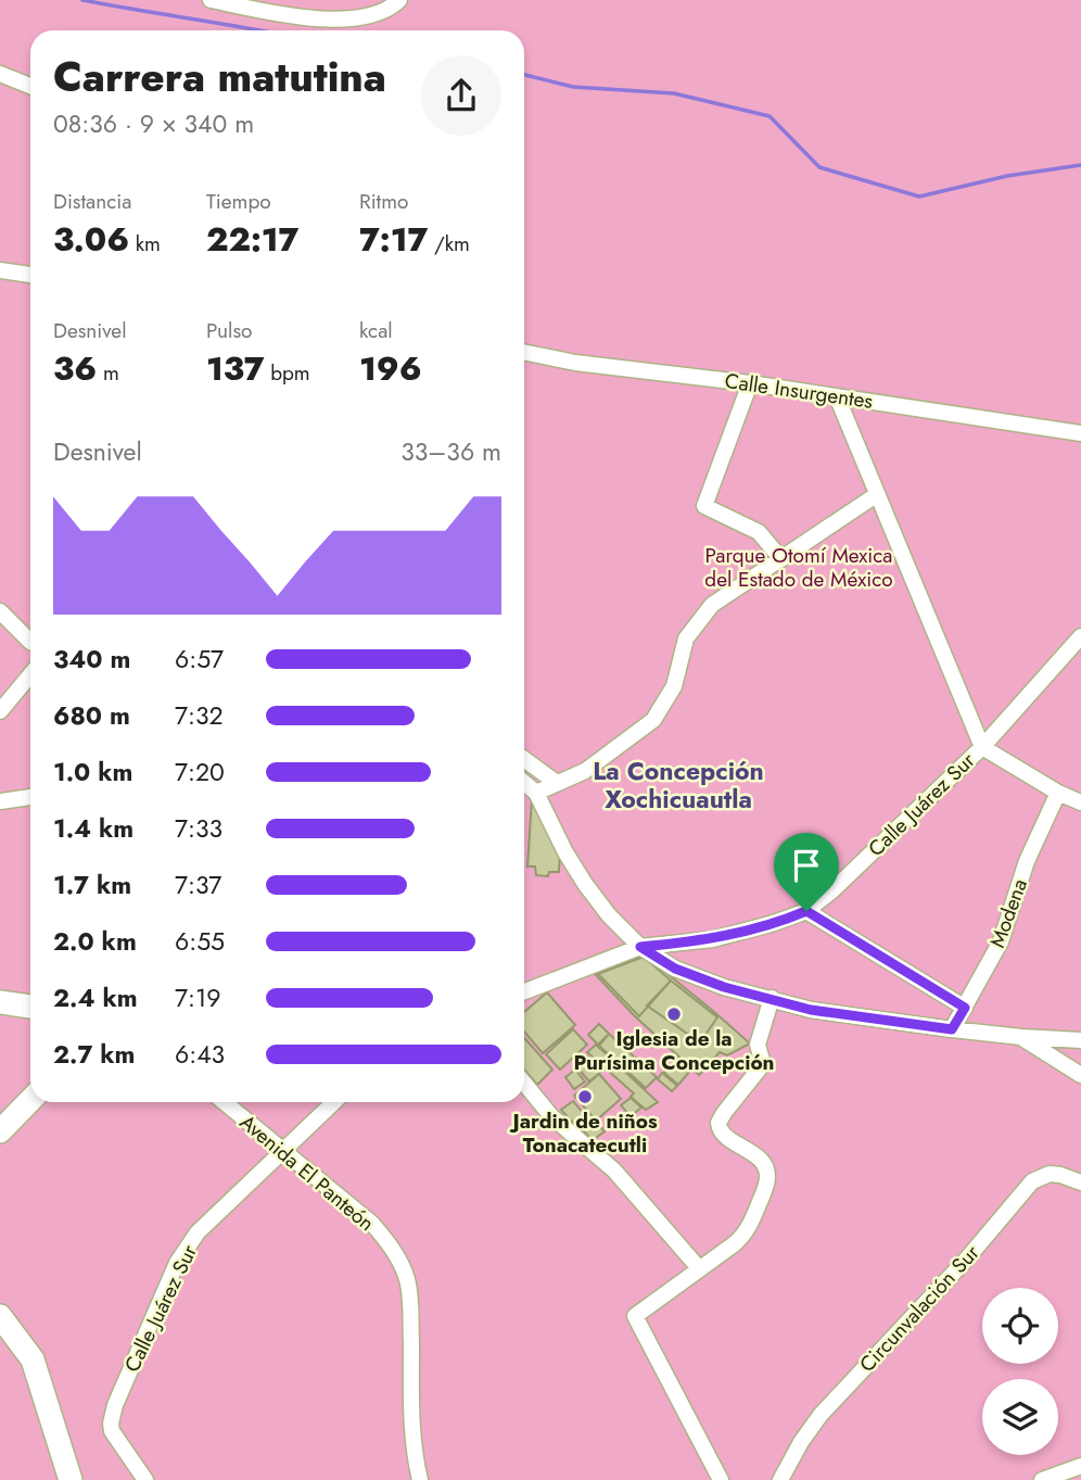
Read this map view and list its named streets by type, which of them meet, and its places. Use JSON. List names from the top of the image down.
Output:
{
  "streets": {
    "street": [
      "Calle Insurgentes",
      "Calle Juárez Sur",
      "Modena",
      "Avenida El Panteón",
      "Circunvalación Sur"
    ]
  },
  "crossings": [
    ["Calle Juárez Sur", "Avenida El Panteón"]
  ],
  "districts": ["La Concepción Xochicuautla"],
  "parks": ["Parque Otomí Mexica del Estado de México"],
  "places": ["Iglesia de la Purísima Concepción", "Jardin de niños Tonacatecutli"],
  "page": {
    "heading": ["Carrera matutina", "08:36 · 9 × 340 m"],
    "stats": [
      ["Distancia", "3.06 km"],
      ["Tiempo", "22:17"],
      ["Ritmo", "7:17 /km"],
      ["Desnivel", "36 m"],
      ["Pulso", "137 bpm"],
      ["kcal", "196"]
    ],
    "chart": ["Desnivel", "33–36 m"],
    "list": [
      {
        "name": "340 m",
        "note": "6:57"
      },
      {
        "name": "680 m",
        "note": "7:32"
      },
      {
        "name": "1.0 km",
        "note": "7:20"
      },
      {
        "name": "1.4 km",
        "note": "7:33"
      },
      {
        "name": "1.7 km",
        "note": "7:37"
      },
      {
        "name": "2.0 km",
        "note": "6:55"
      },
      {
        "name": "2.4 km",
        "note": "7:19"
      },
      {
        "name": "2.7 km",
        "note": "6:43"
      }
    ]
  }
}
